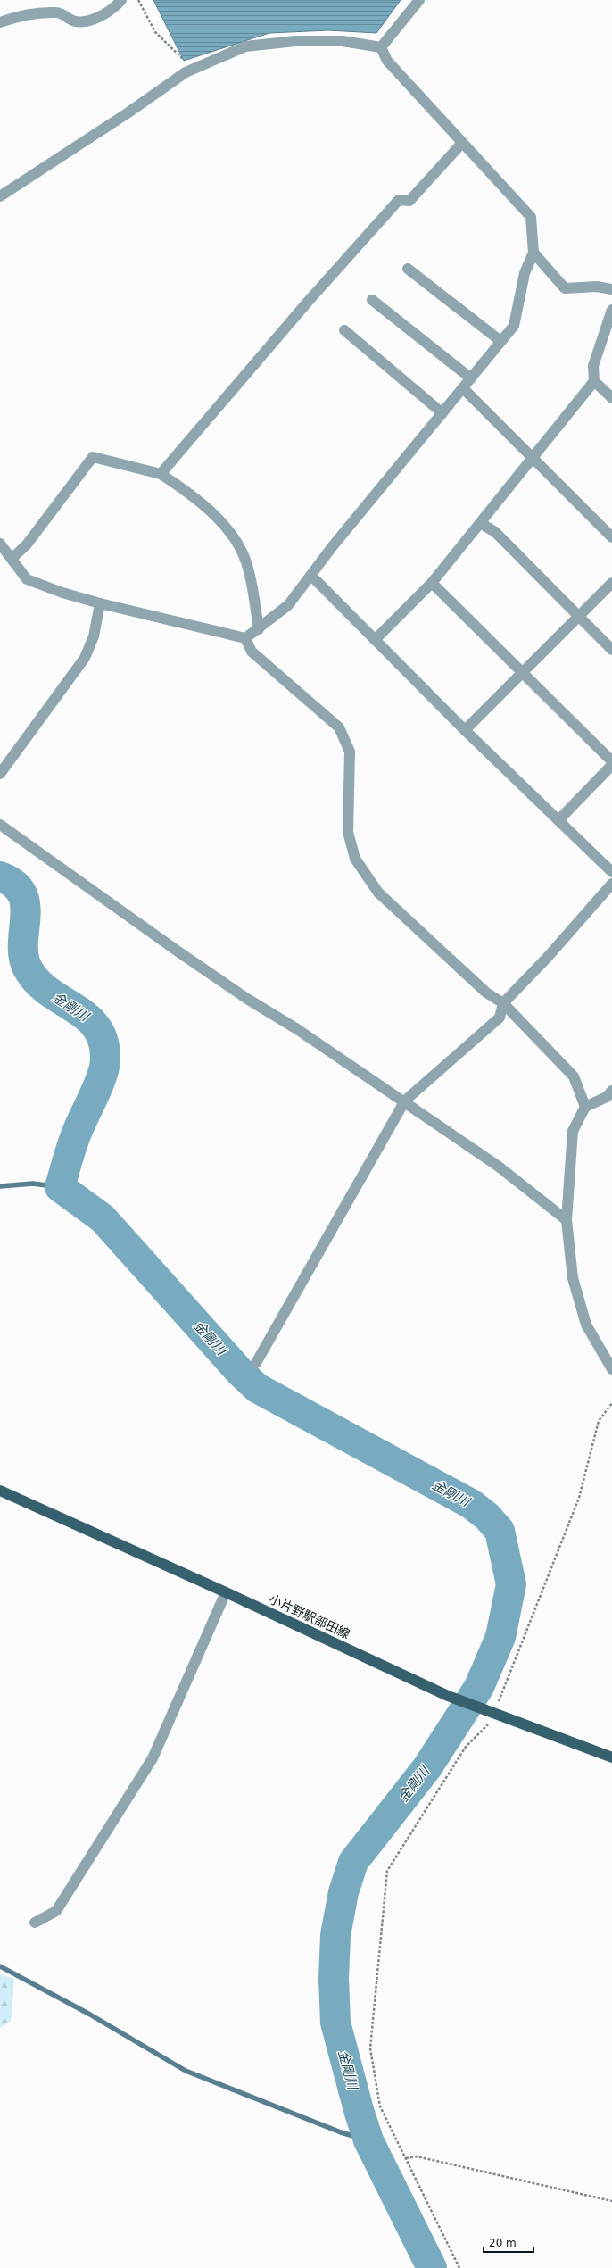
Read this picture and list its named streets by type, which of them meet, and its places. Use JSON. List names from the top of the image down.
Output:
{
  "streets": {
    "main road": ["小片野駅部田線"]
  },
  "water": ["金剛川"],
  "scale_bar": "20 m"
}
